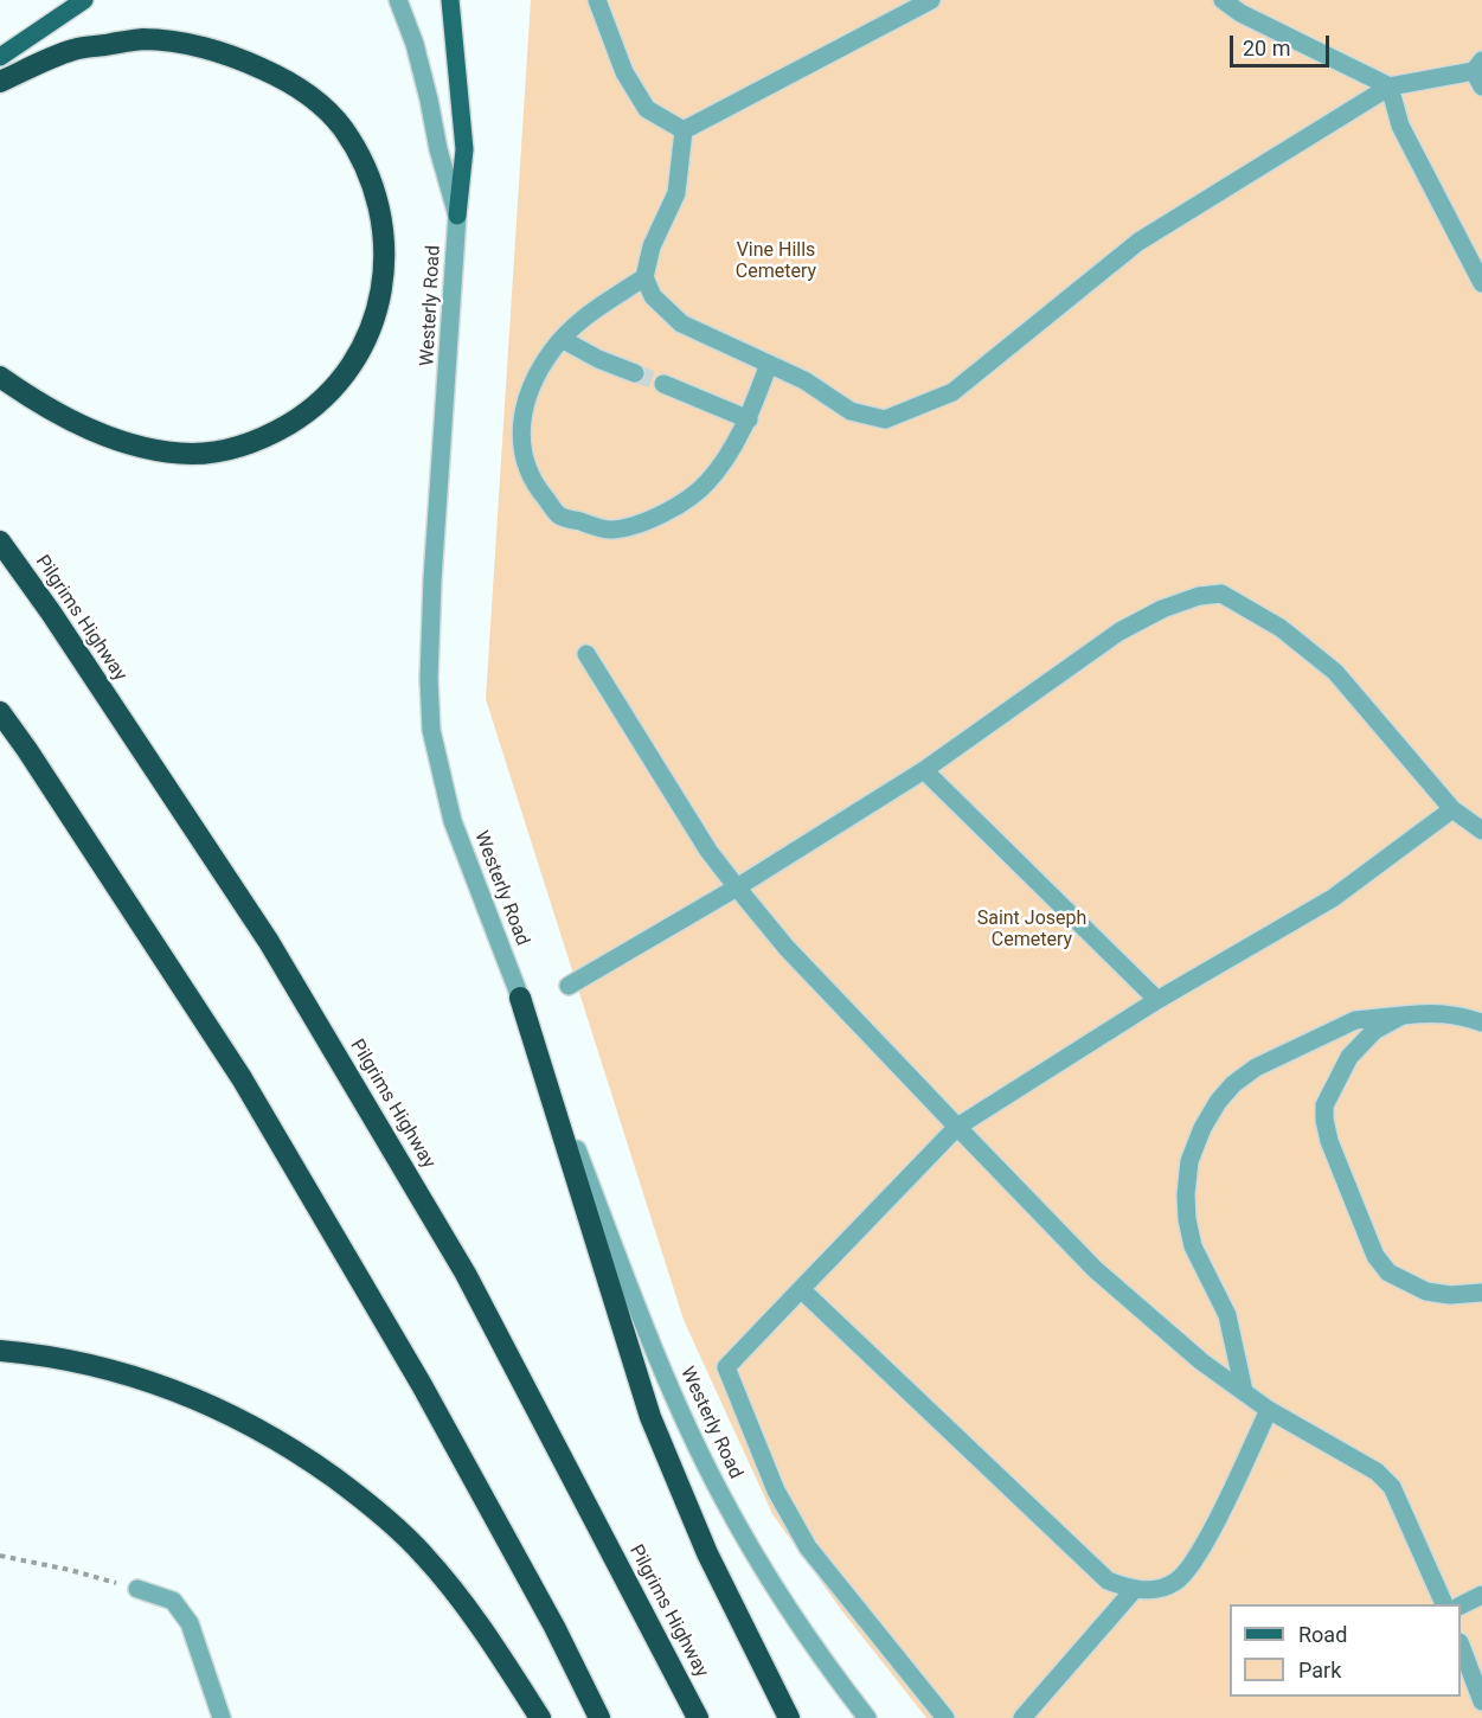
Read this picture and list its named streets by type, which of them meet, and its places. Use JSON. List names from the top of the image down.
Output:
{
  "streets": {
    "highway": ["Pilgrims Highway"],
    "street": ["Westerly Road"]
  },
  "parks": ["Vine Hills Cemetery", "Saint Joseph Cemetery"],
  "legend": ["Road", "Park"],
  "scale_bar": "20 m"
}
